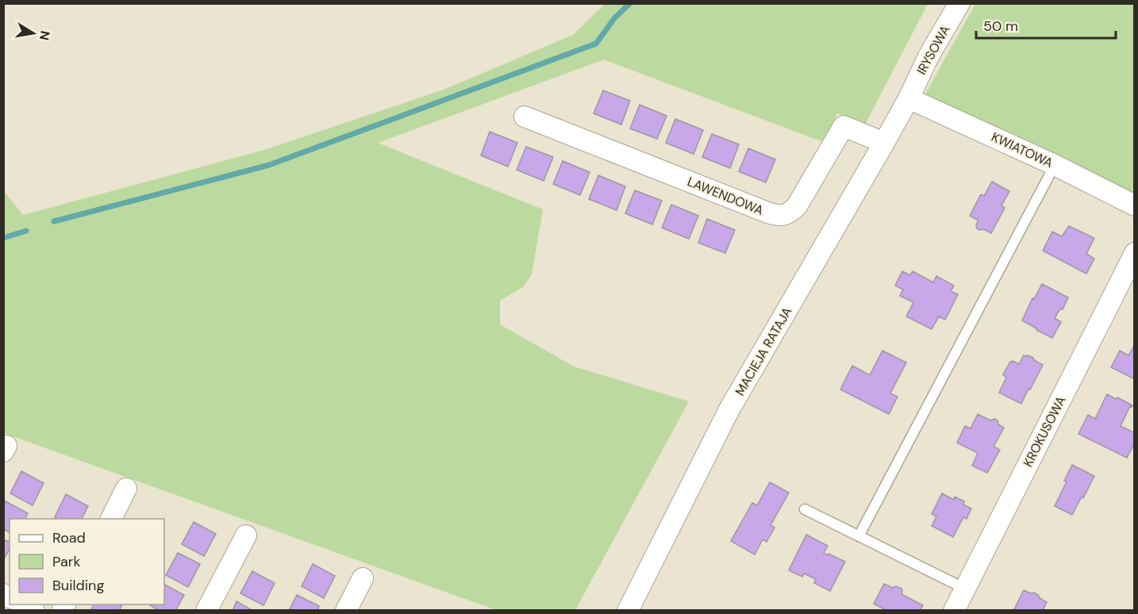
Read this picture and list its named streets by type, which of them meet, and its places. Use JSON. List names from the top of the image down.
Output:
{
  "streets": {
    "street": [
      "IRYSOWA",
      "KWIATOWA",
      "LAWENDOWA",
      "MACIEJA RATAJA",
      "KROKUSOWA"
    ]
  },
  "crossings": [
    ["IRYSOWA", "KWIATOWA"],
    ["IRYSOWA", "MACIEJA RATAJA"],
    ["KWIATOWA", "MACIEJA RATAJA"],
    ["LAWENDOWA", "MACIEJA RATAJA"]
  ],
  "legend": ["Road", "Park", "Building"],
  "scale_bar": "50 m",
  "north": "right"
}
